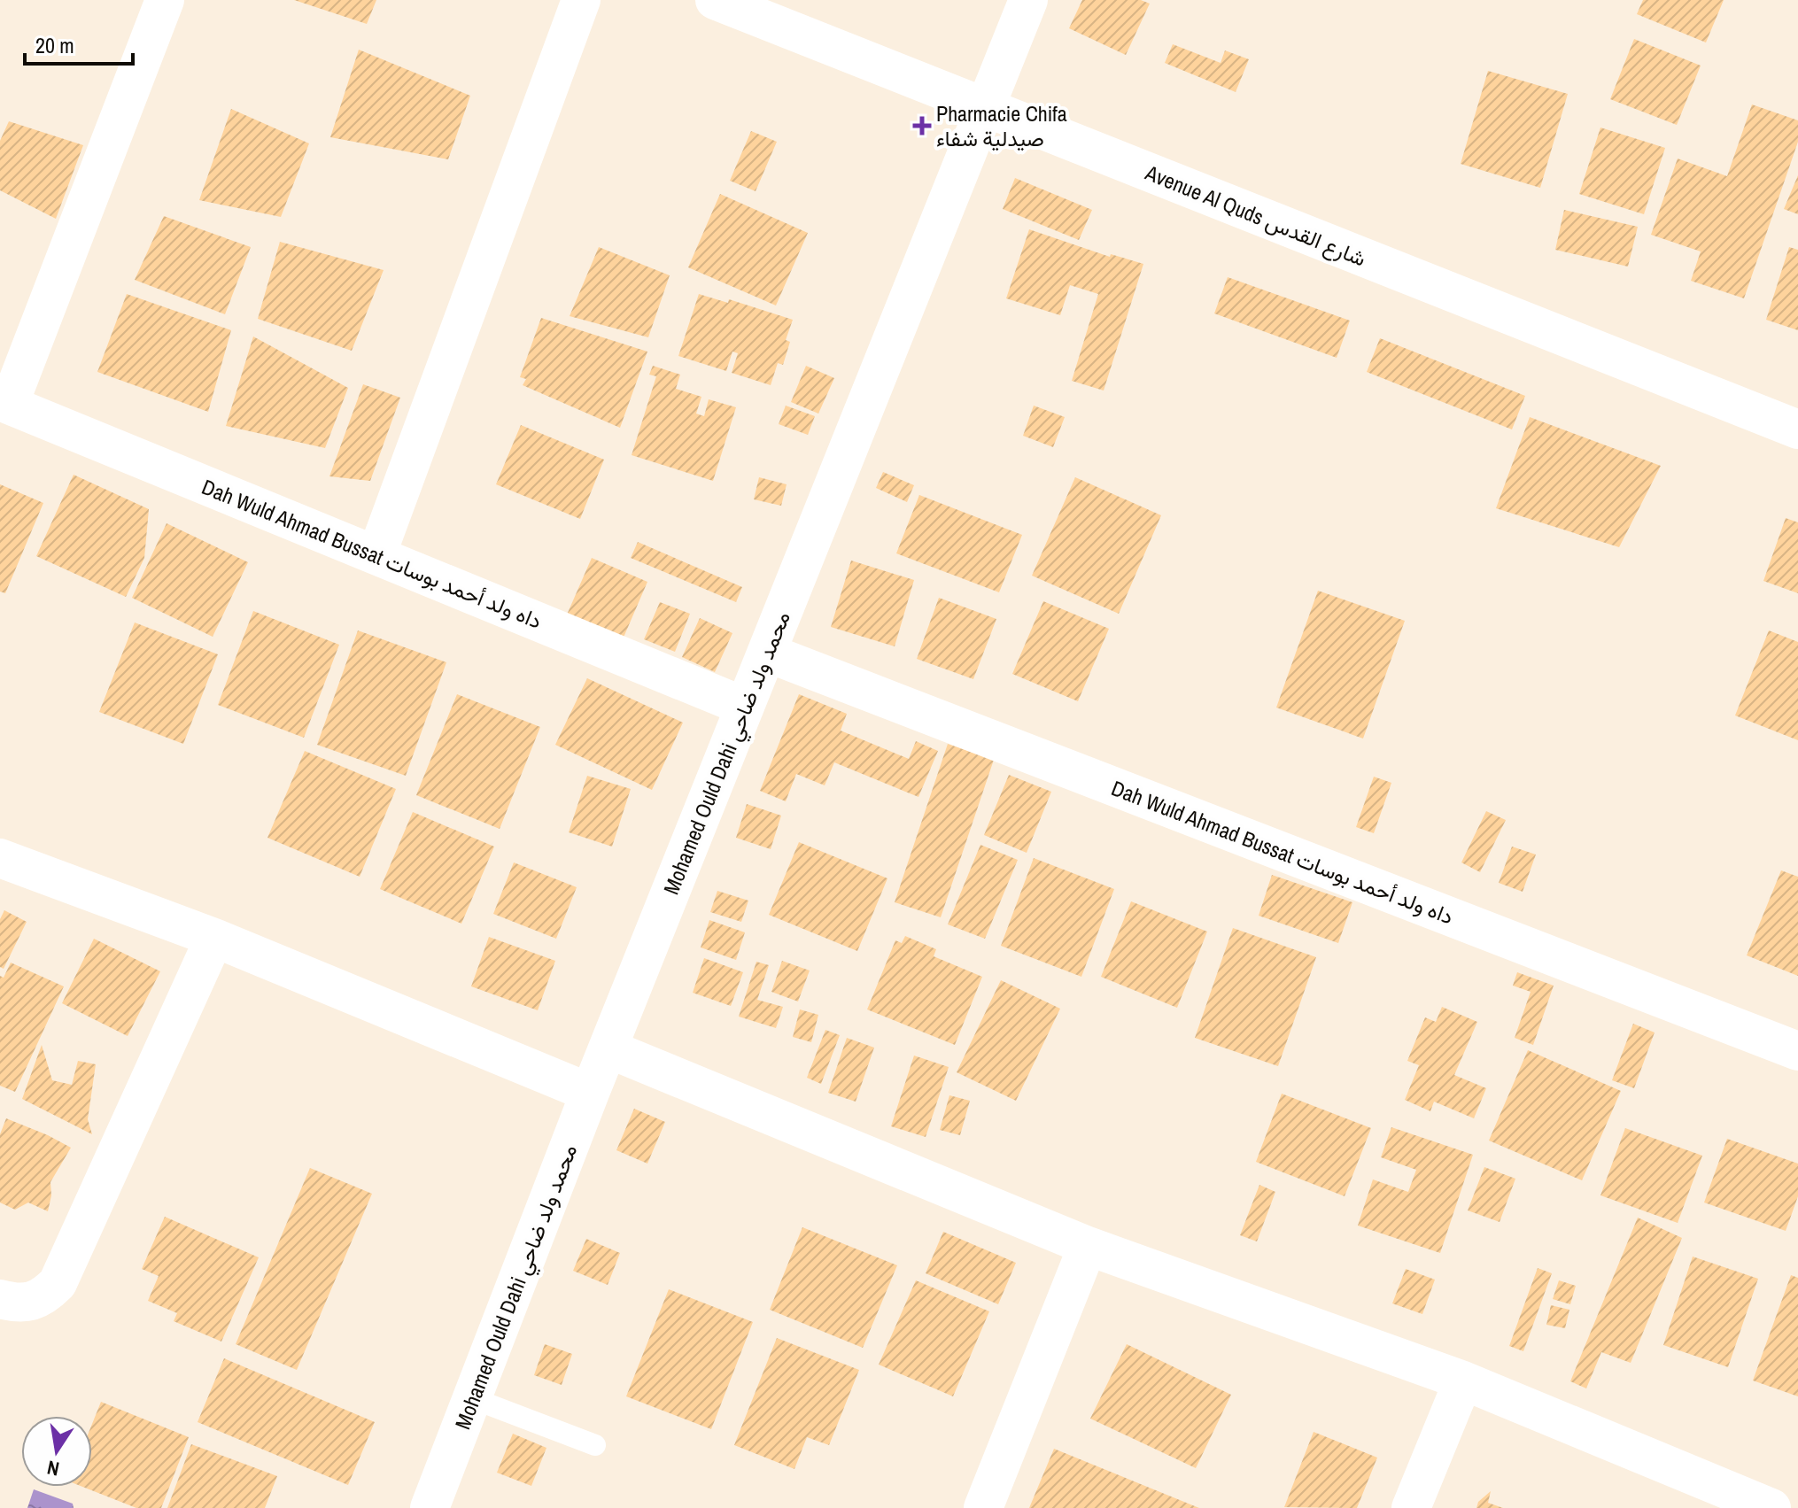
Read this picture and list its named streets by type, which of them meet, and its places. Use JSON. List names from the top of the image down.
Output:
{
  "streets": {
    "street": ["Avenue Al Quds شارع القدس", "Dah Wuld Ahmad Bussat داه ولد أحمد بوسات", "Mohamed Ould Dahi محمد ولد ضاحي"]
  },
  "crossings": [
    ["Avenue Al Quds شارع القدس", "Mohamed Ould Dahi محمد ولد ضاحي"],
    ["Dah Wuld Ahmad Bussat داه ولد أحمد بوسات", "Mohamed Ould Dahi محمد ولد ضاحي"]
  ],
  "places": {
    "health": ["Pharmacie Chifa صيدلية شفاء"]
  },
  "scale_bar": "20 m",
  "north": "bottom"
}
